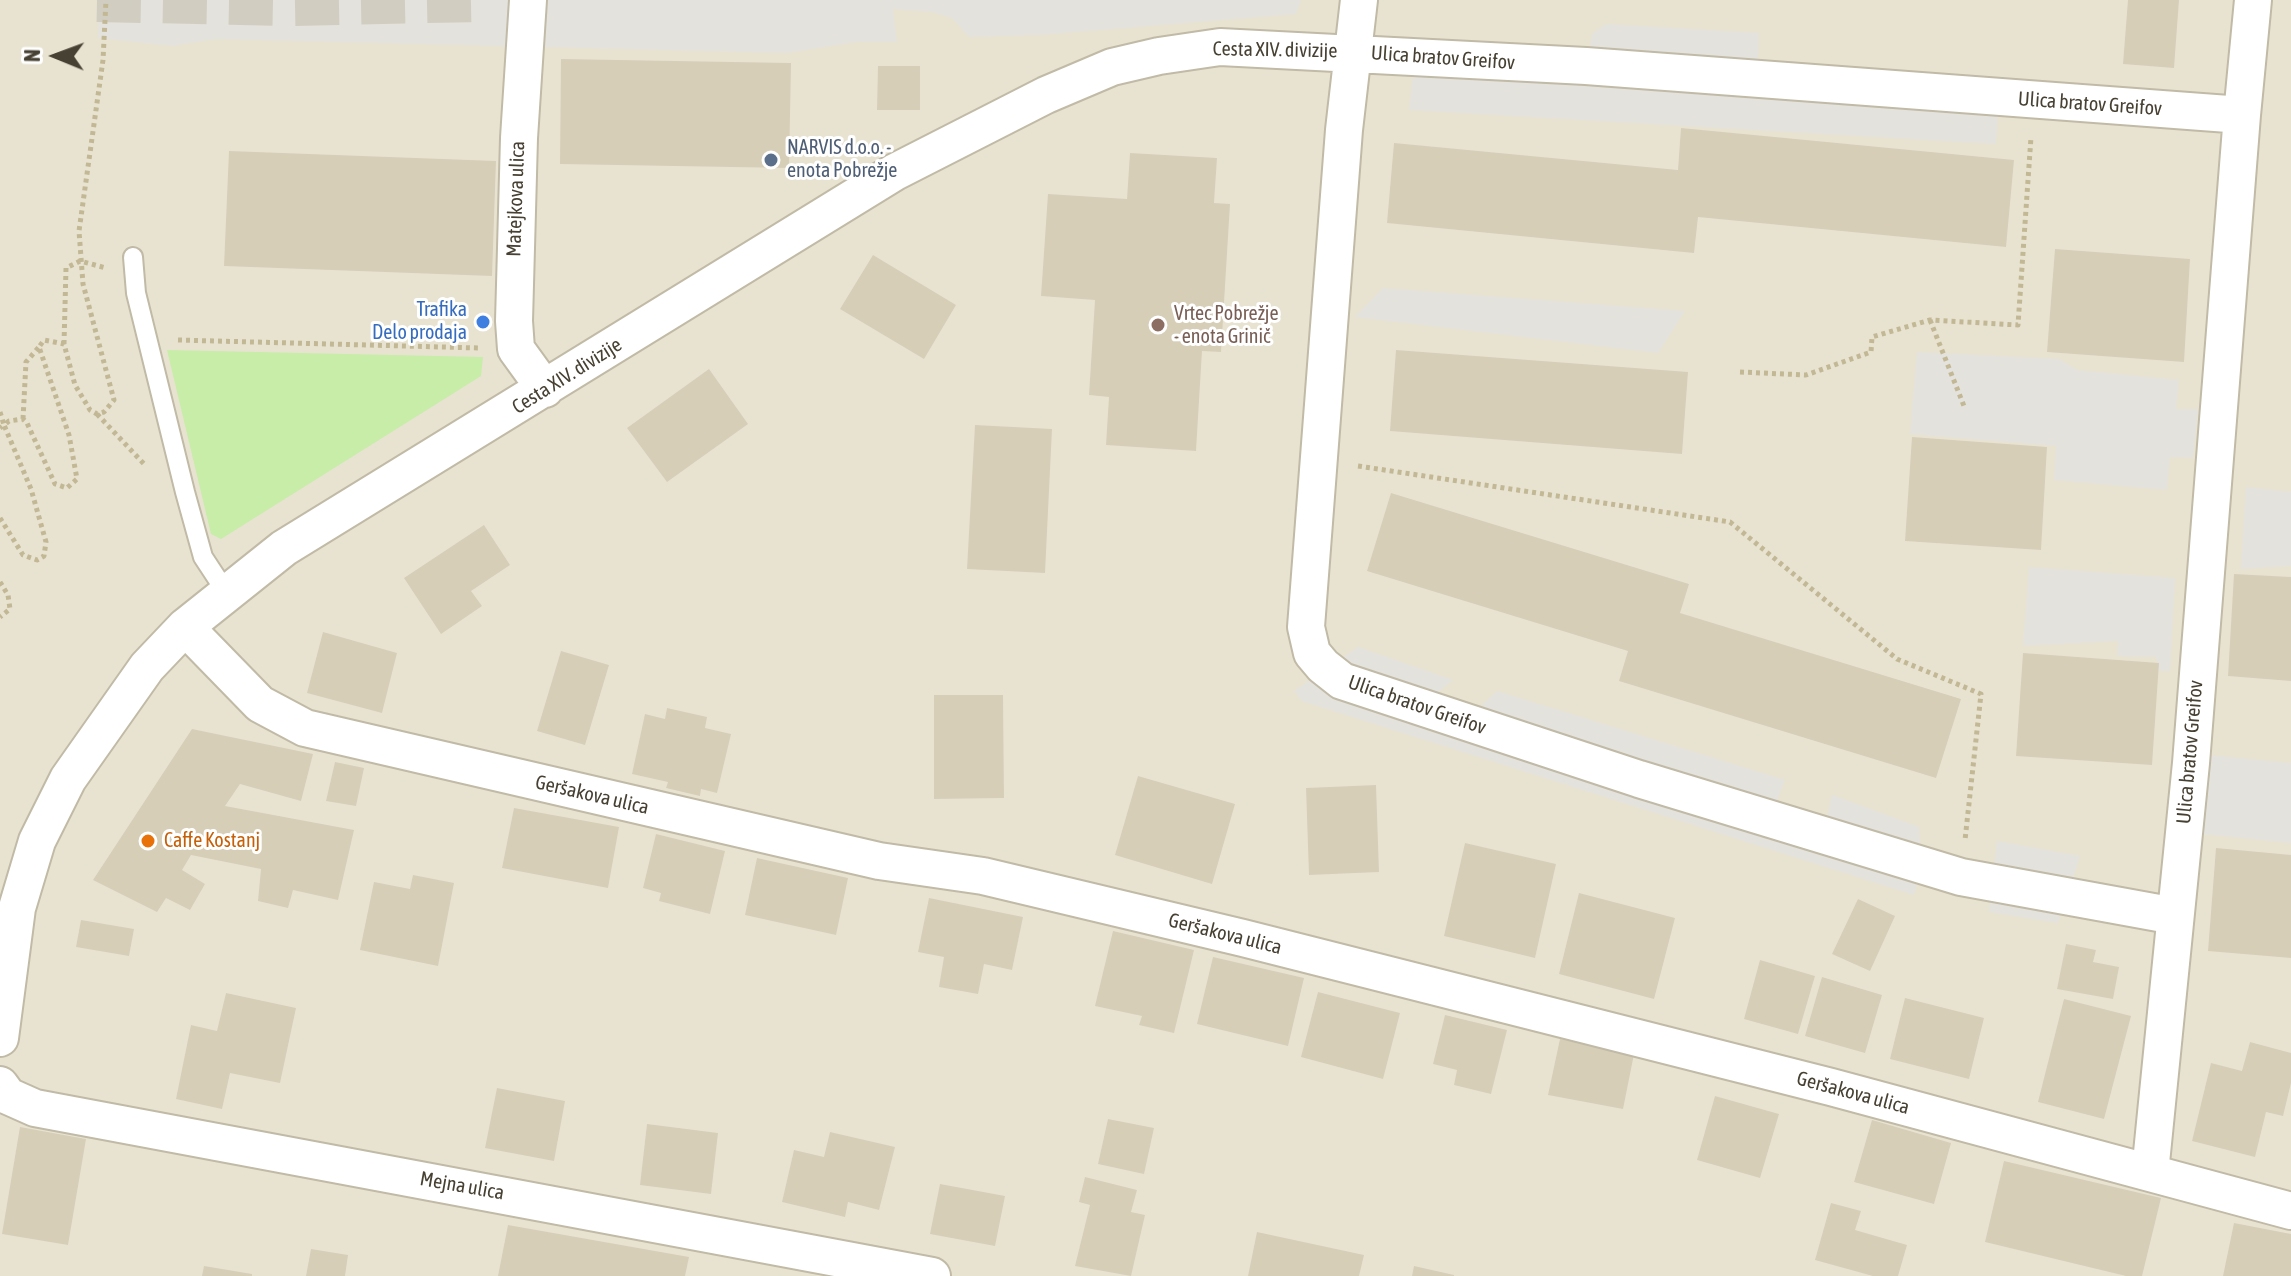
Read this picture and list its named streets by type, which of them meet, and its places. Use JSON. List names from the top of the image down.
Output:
{
  "streets": {
    "street": [
      "Cesta XIV. divizije",
      "Ulica bratov Greifov",
      "Matejkova ulica",
      "Geršakova ulica",
      "Mejna ulica"
    ]
  },
  "crossings": [
    ["Cesta XIV. divizije", "Ulica bratov Greifov"],
    ["Cesta XIV. divizije", "Matejkova ulica"],
    ["Cesta XIV. divizije", "Geršakova ulica"],
    ["Ulica bratov Greifov", "Geršakova ulica"]
  ],
  "places": [
    "NARVIS d.o.o. - enota Pobrežje",
    "Trafika Delo prodaja",
    "Vrtec Pobrežje - enota Grinič",
    "Caffe Kostanj"
  ],
  "north": "left"
}
